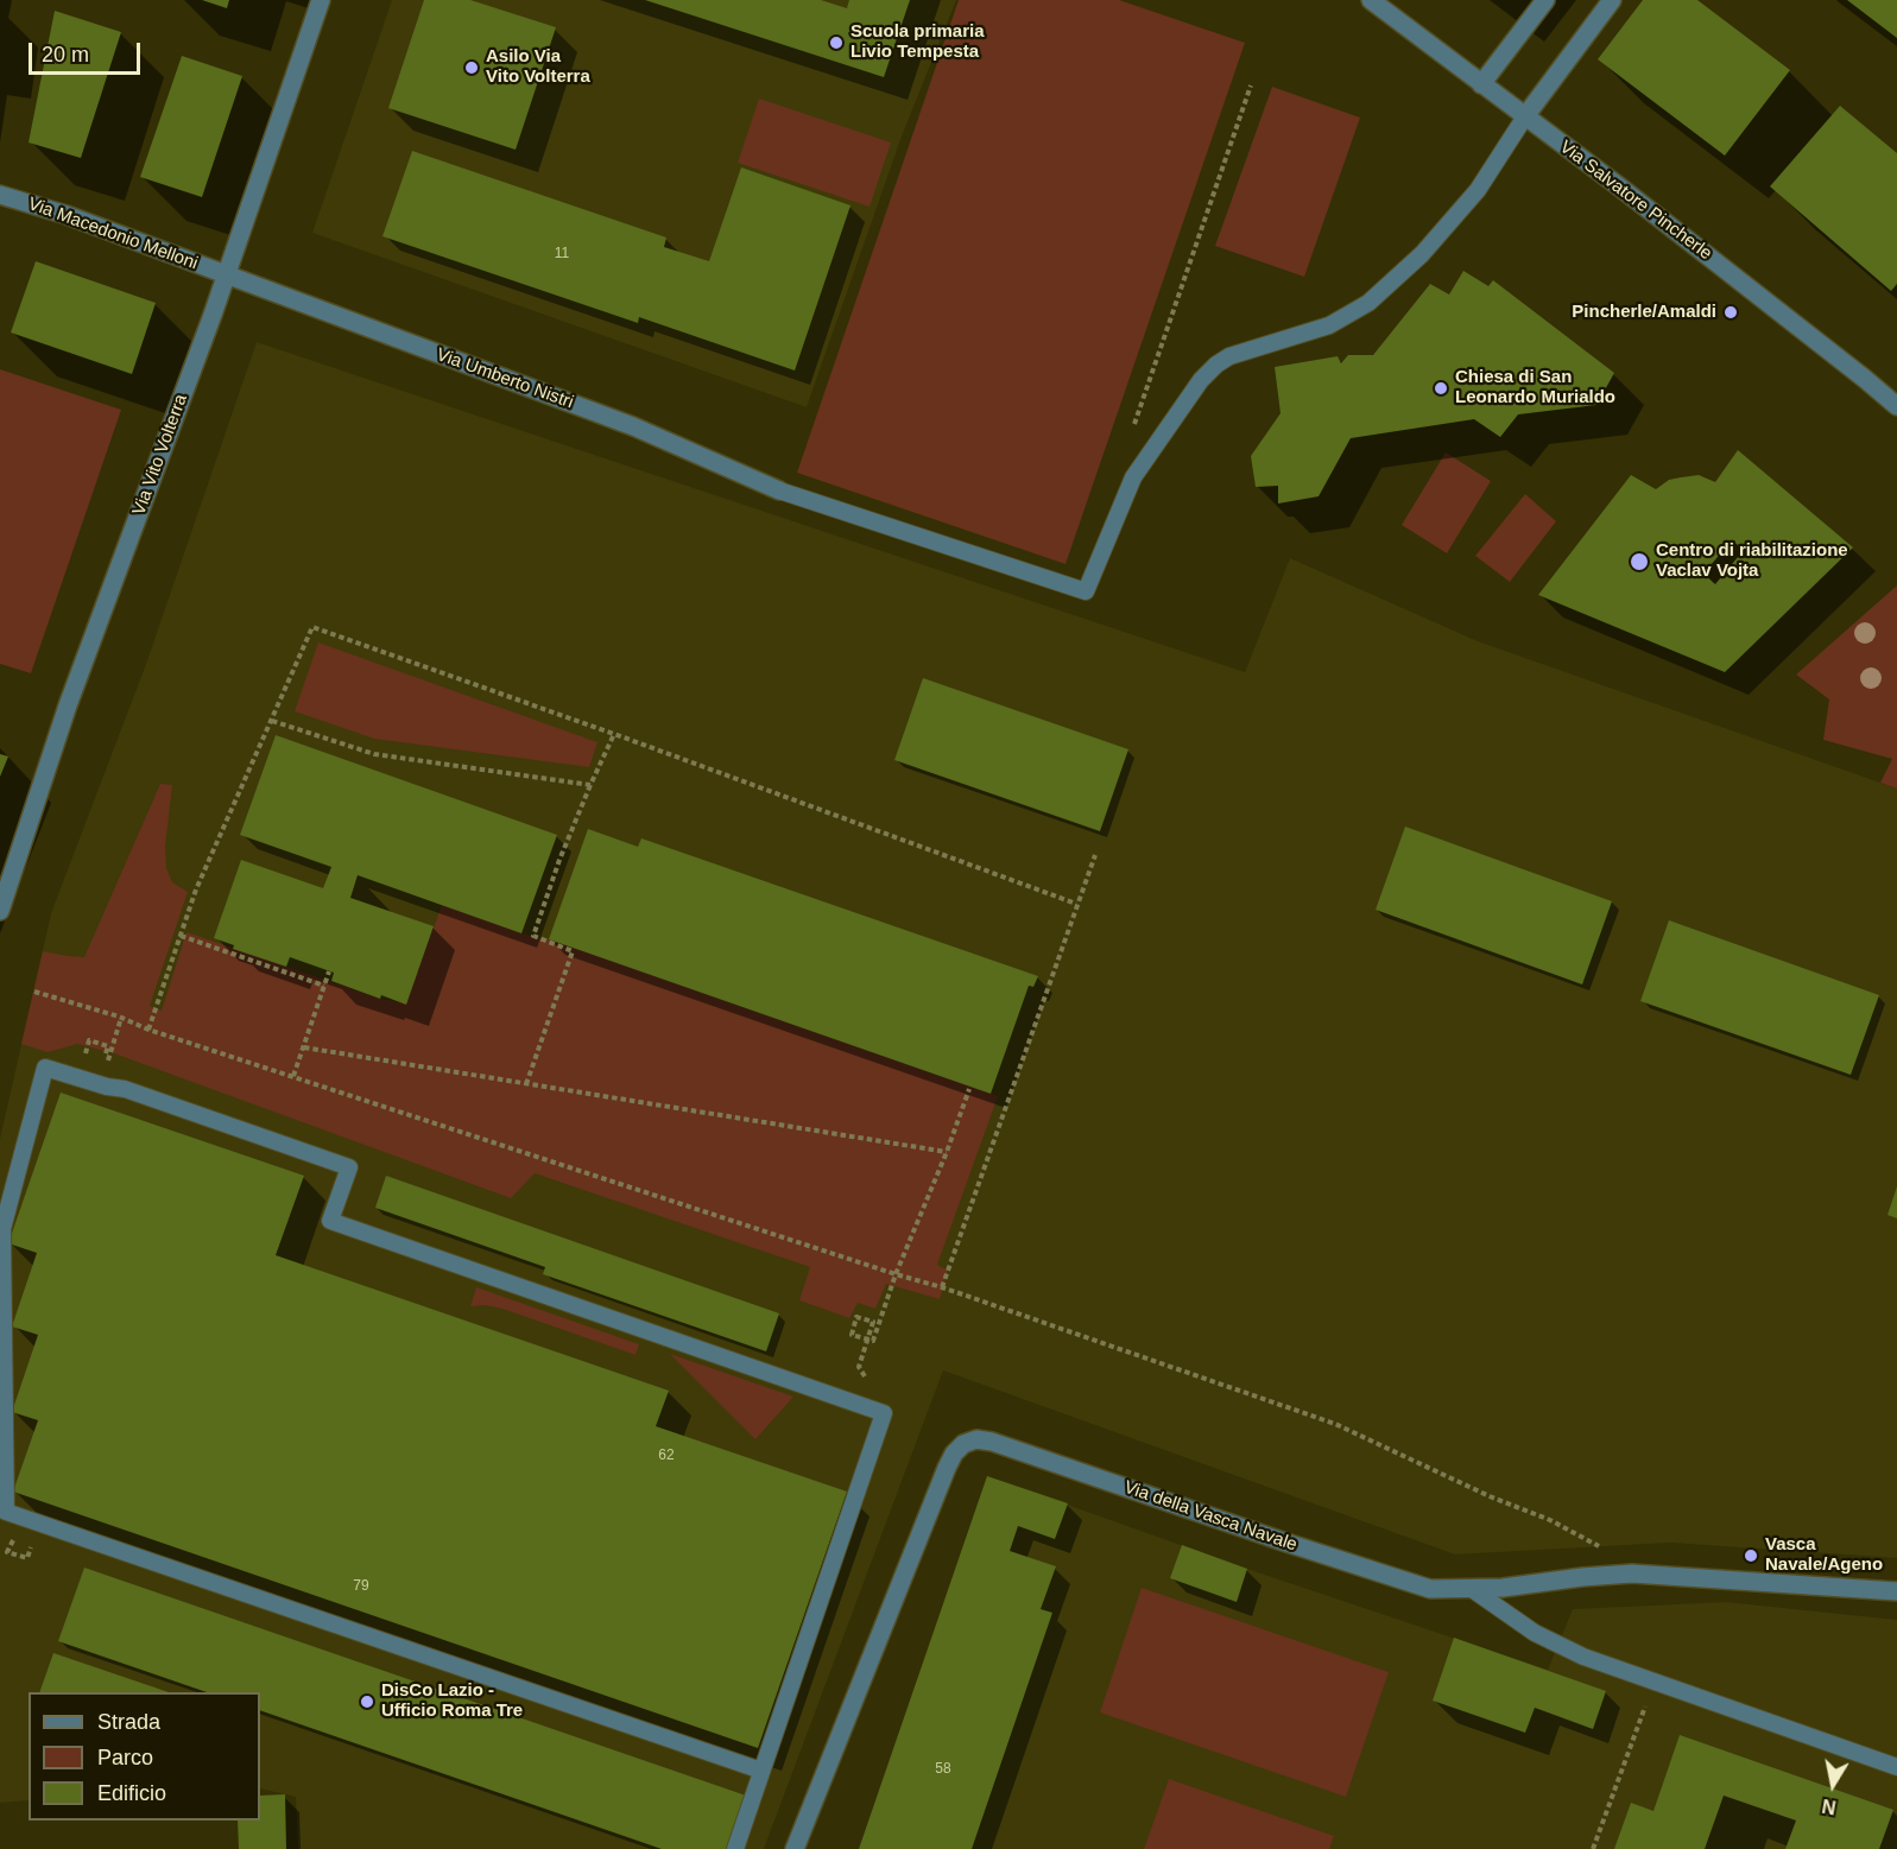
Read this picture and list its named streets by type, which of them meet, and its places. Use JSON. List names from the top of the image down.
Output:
{
  "streets": {
    "street": [
      "Via Salvatore Pincherle",
      "Via Macedonio Melloni",
      "Via Umberto Nistri",
      "Via Vito Volterra",
      "Via della Vasca Navale"
    ]
  },
  "crossings": [
    ["Via Macedonio Melloni", "Via Umberto Nistri"],
    ["Via Macedonio Melloni", "Via Vito Volterra"],
    ["Via Umberto Nistri", "Via Vito Volterra"]
  ],
  "places": [
    "Scuola primaria Livio Tempesta",
    "Asilo Via Vito Volterra",
    "Pincherle/Amaldi",
    "Chiesa di San Leonardo Murialdo",
    "Centro di riabilitazione Vaclav Vojta",
    "Vasca Navale/Ageno",
    "DisCo Lazio - Ufficio Roma Tre"
  ],
  "house_numbers": [
    "11",
    "62",
    "79",
    "58"
  ],
  "legend": ["Strada", "Parco", "Edificio"],
  "scale_bar": "20 m",
  "north": "bottom"
}
